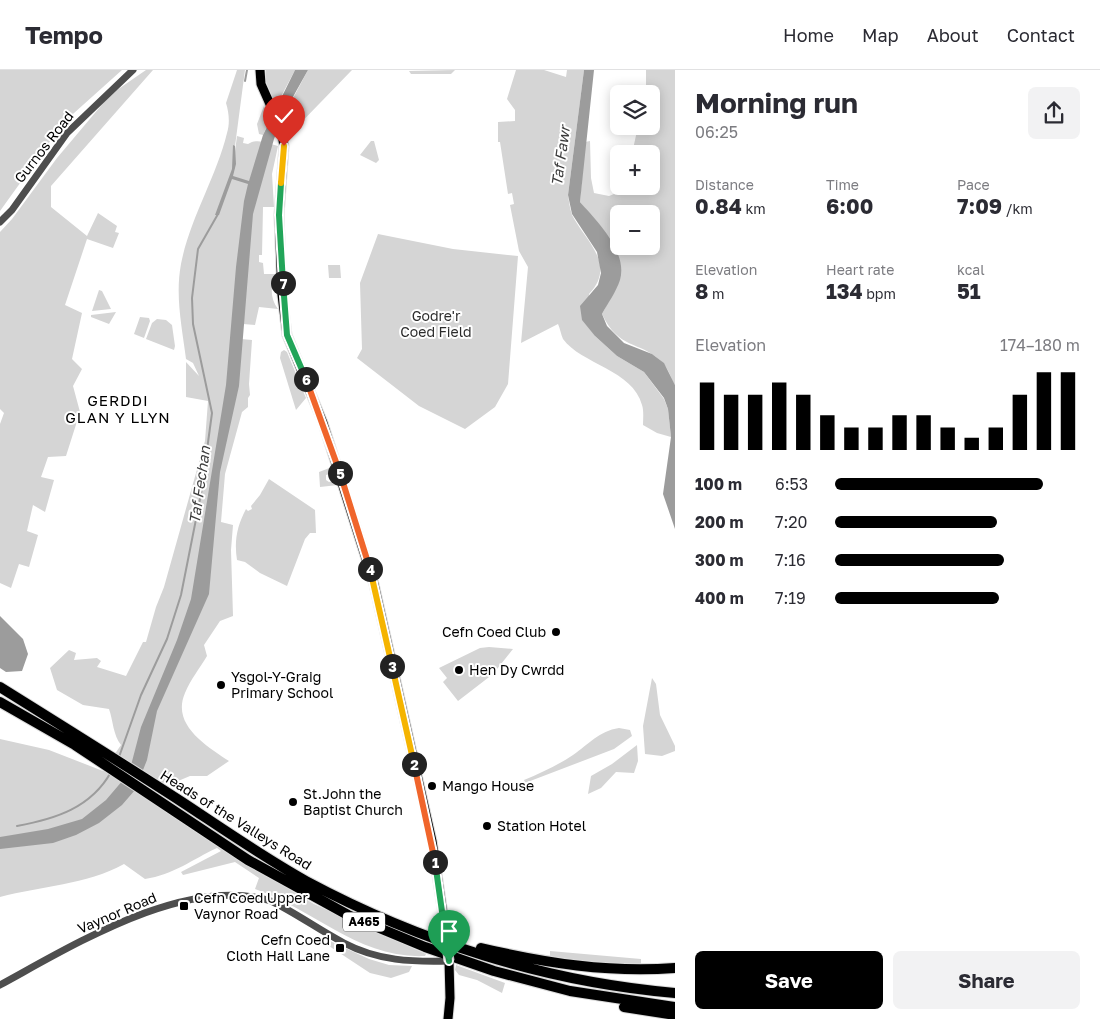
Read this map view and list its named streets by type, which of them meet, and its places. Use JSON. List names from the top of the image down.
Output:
{
  "streets": {
    "highway": ["Heads of the Valleys Road", "A465"],
    "street": ["Gurnos Road", "Vaynor Road"]
  },
  "districts": ["GERDDI GLAN Y LLYN"],
  "water": ["Taf Fawr", "Taf Fechan"],
  "parks": ["Godre'r Coed Field"],
  "places": {
    "other": [
      "Cefn Coed Club",
      "Hen Dy Cwrdd",
      "Ysgol-Y-Graig Primary School",
      "Mango House",
      "St.John the Baptist Church",
      "Station Hotel"
    ],
    "transit": ["Cefn Coed Upper Vaynor Road", "Cefn Coed Cloth Hall Lane"]
  },
  "page": {
    "header": "Tempo",
    "nav": [
      "Home",
      "Map",
      "About",
      "Contact"
    ],
    "heading": ["Morning run", "06:25"],
    "map_buttons": ["+", "−"],
    "stats": [
      ["Distance", "0.84 km"],
      ["Time", "6:00"],
      ["Pace", "7:09 /km"],
      ["Elevation", "8 m"],
      ["Heart rate", "134 bpm"],
      ["kcal", "51"]
    ],
    "pins": [
      "7",
      "6",
      "5",
      "4",
      "3",
      "2",
      "1"
    ],
    "chart": ["Elevation", "174–180 m"],
    "list": [
      {
        "name": "100 m",
        "note": "6:53"
      },
      {
        "name": "200 m",
        "note": "7:20"
      },
      {
        "name": "300 m",
        "note": "7:16"
      },
      {
        "name": "400 m",
        "note": "7:19"
      }
    ],
    "buttons": ["Save", "Share"]
  }
}
